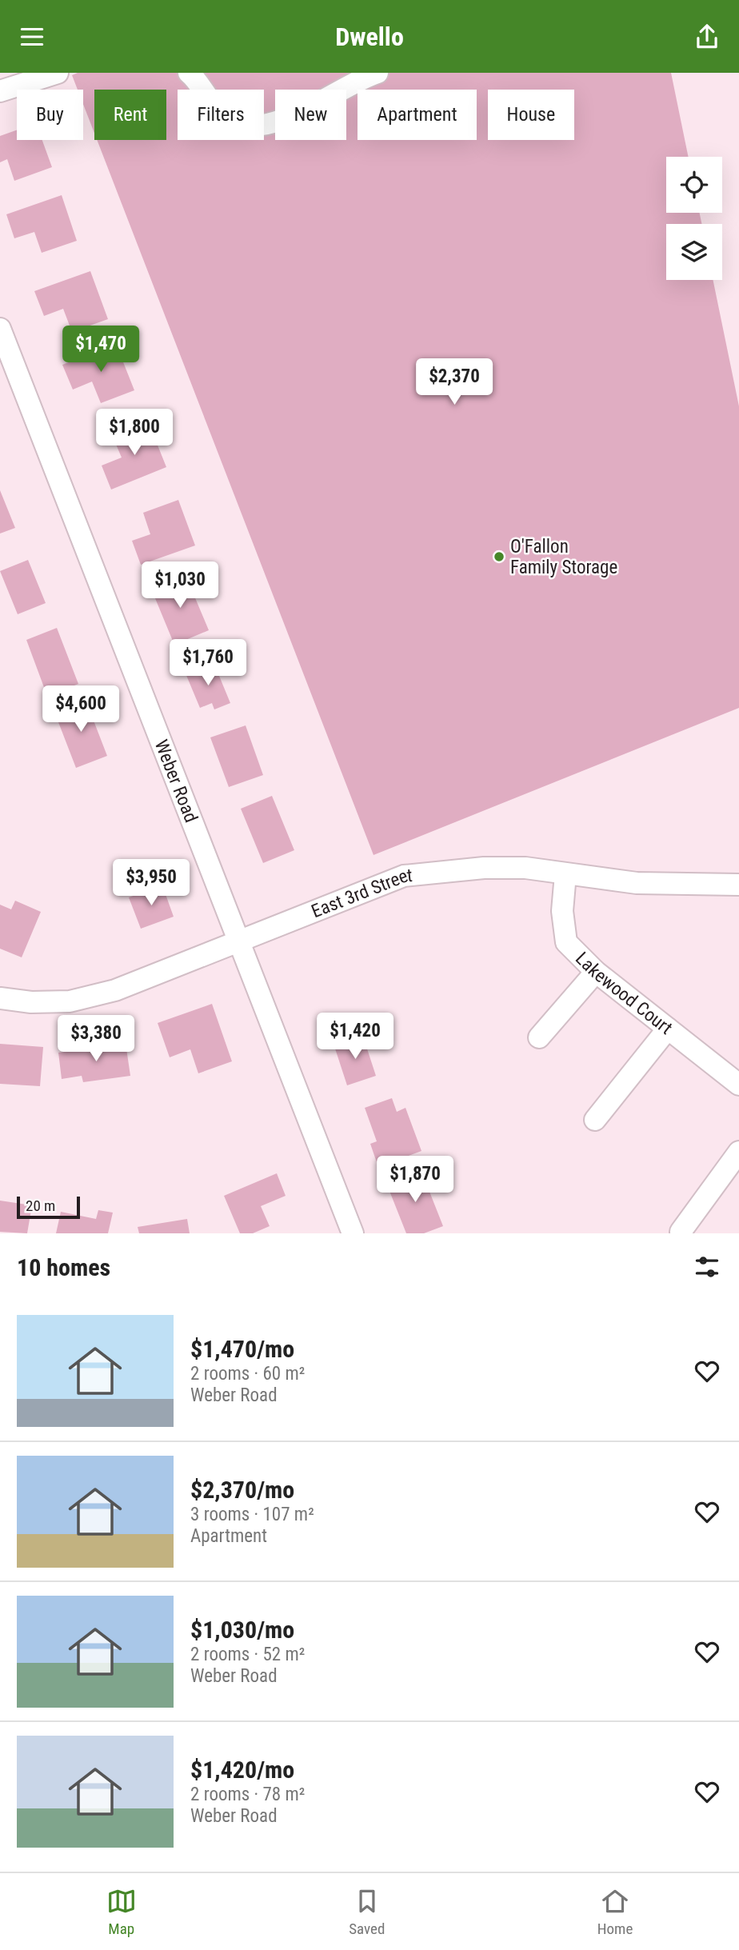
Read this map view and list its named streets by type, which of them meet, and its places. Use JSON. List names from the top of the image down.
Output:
{
  "streets": {
    "street": ["Weber Road", "East 3rd Street", "Lakewood Court"]
  },
  "crossings": [
    ["Weber Road", "East 3rd Street"],
    ["East 3rd Street", "Lakewood Court"]
  ],
  "places": ["O'Fallon Family Storage"],
  "scale_bar": "20 m",
  "page": {
    "header": "Dwello",
    "chip": [
      "Buy",
      "Rent",
      "Filters",
      "New",
      "Apartment",
      "House"
    ],
    "price": [
      "$1,470",
      "$2,370",
      "$1,800",
      "$1,030",
      "$1,760",
      "$4,600",
      "$3,950",
      "$1,420",
      "$3,380",
      "$1,870"
    ],
    "scale": "20 m",
    "heading": "10 homes",
    "list": [
      {
        "name": "$1,470/mo",
        "note": "2 rooms · 60 m² · Weber Road"
      },
      {
        "name": "$2,370/mo",
        "note": "3 rooms · 107 m² · Apartment"
      },
      {
        "name": "$1,030/mo",
        "note": "2 rooms · 52 m² · Weber Road"
      },
      {
        "name": "$1,420/mo",
        "note": "2 rooms · 78 m² · Weber Road"
      }
    ],
    "tabs": ["Map", "Saved", "Home"]
  }
}
